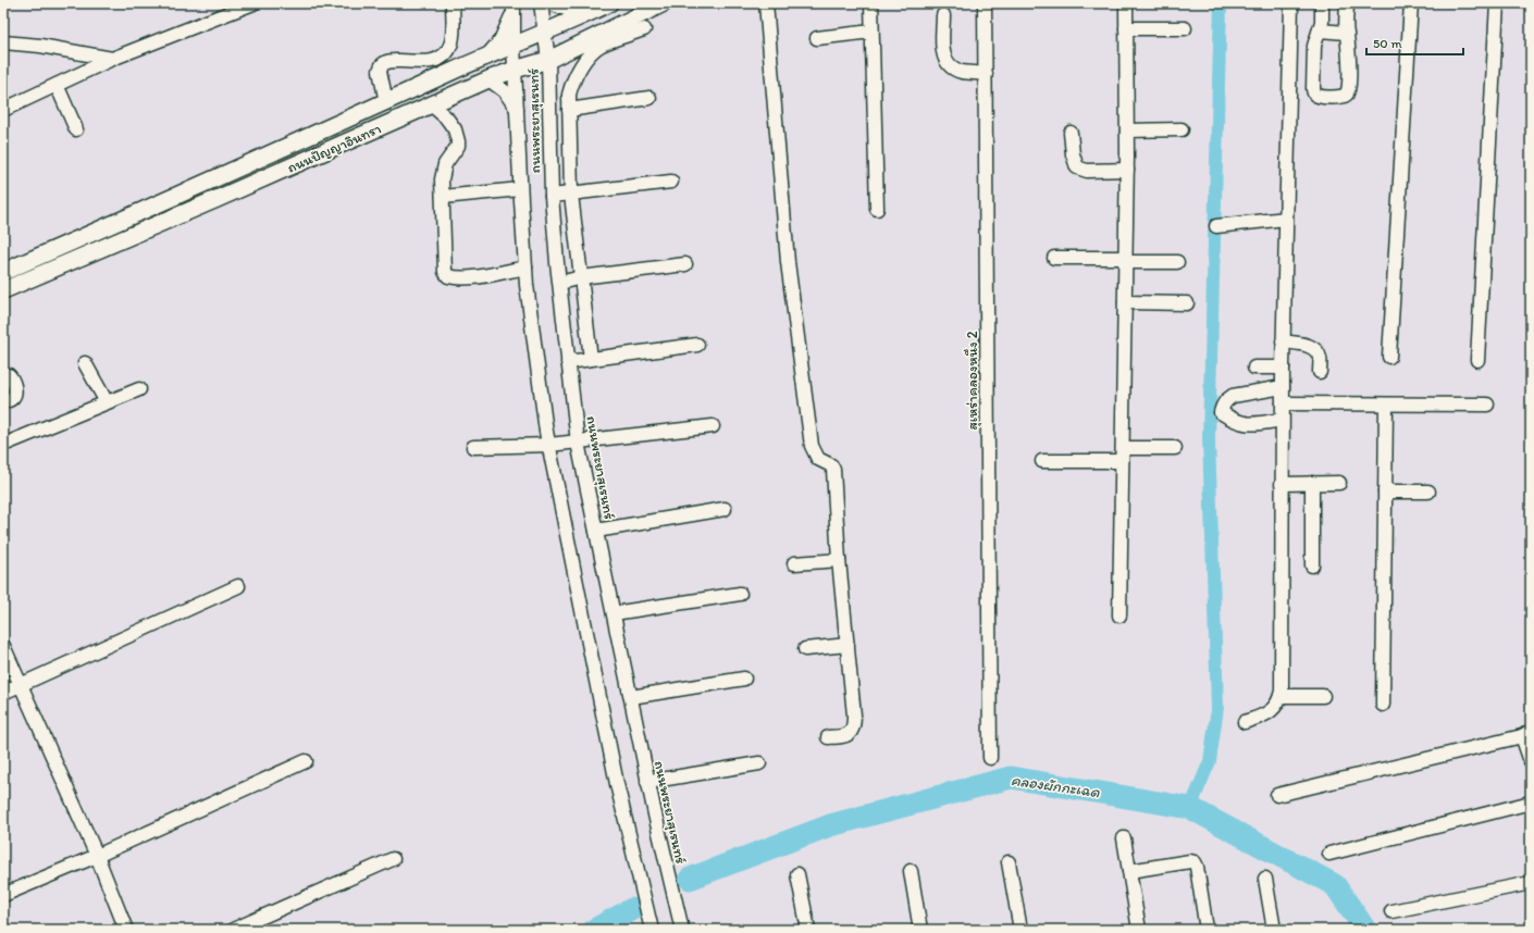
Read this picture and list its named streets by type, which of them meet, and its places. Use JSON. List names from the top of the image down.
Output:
{
  "streets": {
    "main road": ["ถนนปัญญาอินทรา"],
    "street": ["ถนนพระยาสุเรนทร์", "สุเหร่าคลองหนึ่ง 2"]
  },
  "crossings": [
    ["ถนนพระยาสุเรนทร์", "ถนนปัญญาอินทรา"]
  ],
  "water": ["คลองผักกะเฉด"],
  "scale_bar": "50 m"
}
